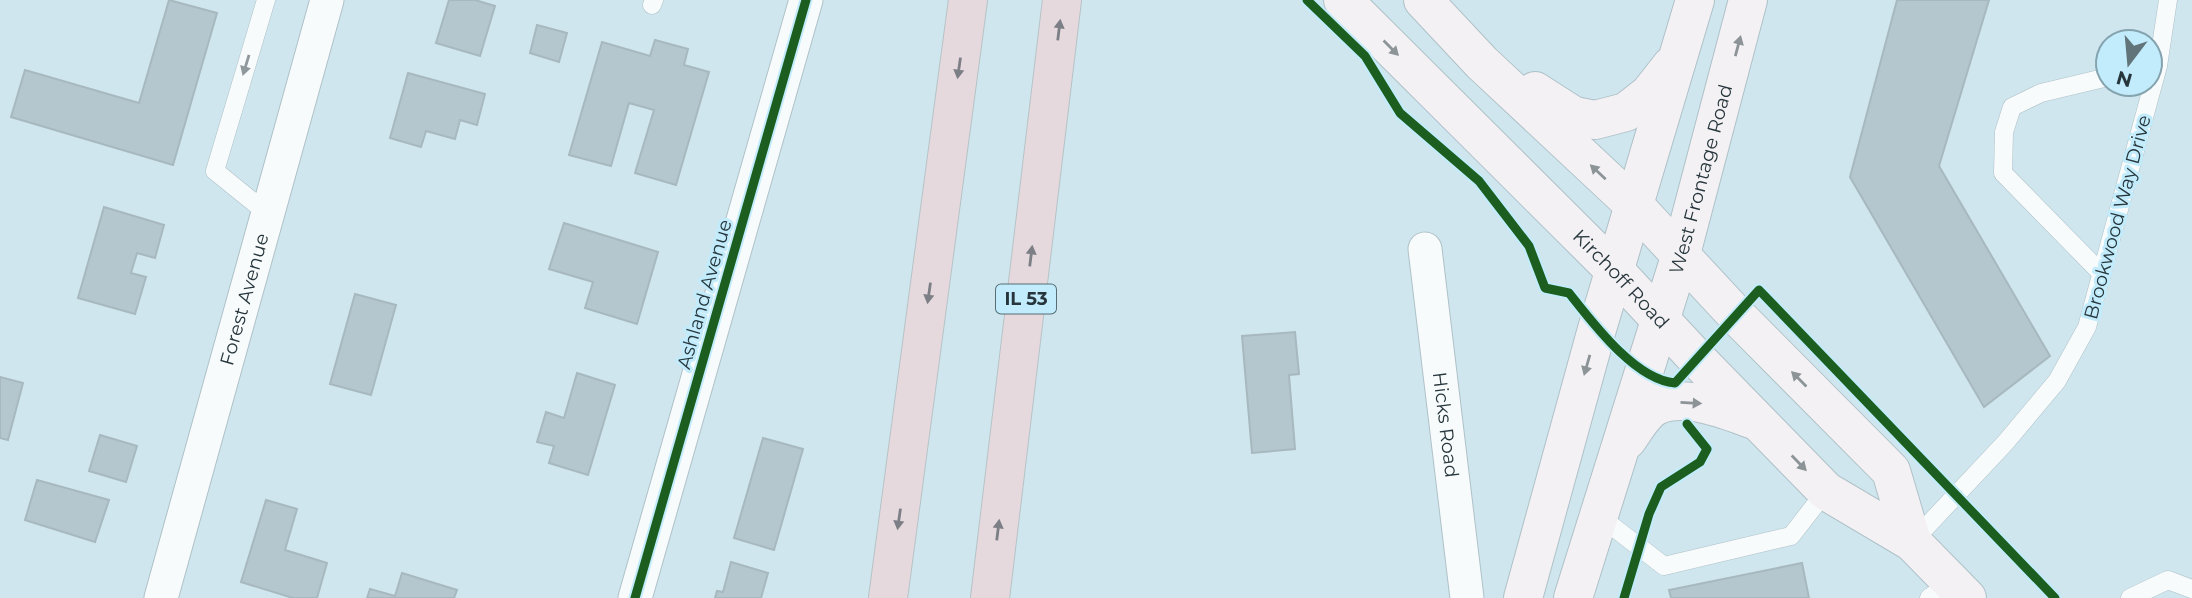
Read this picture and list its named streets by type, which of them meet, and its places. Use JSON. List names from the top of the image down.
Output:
{
  "streets": {
    "highway": ["IL 53"],
    "main road": ["West Frontage Road", "Kirchoff Road"],
    "street": ["Ashland Avenue", "Forest Avenue", "Hicks Road"],
    "lane": ["Brookwood Way Drive"]
  },
  "crossings": [
    ["West Frontage Road", "Kirchoff Road"],
    ["Brookwood Way Drive", "Kirchoff Road"]
  ],
  "north": "bottom"
}
